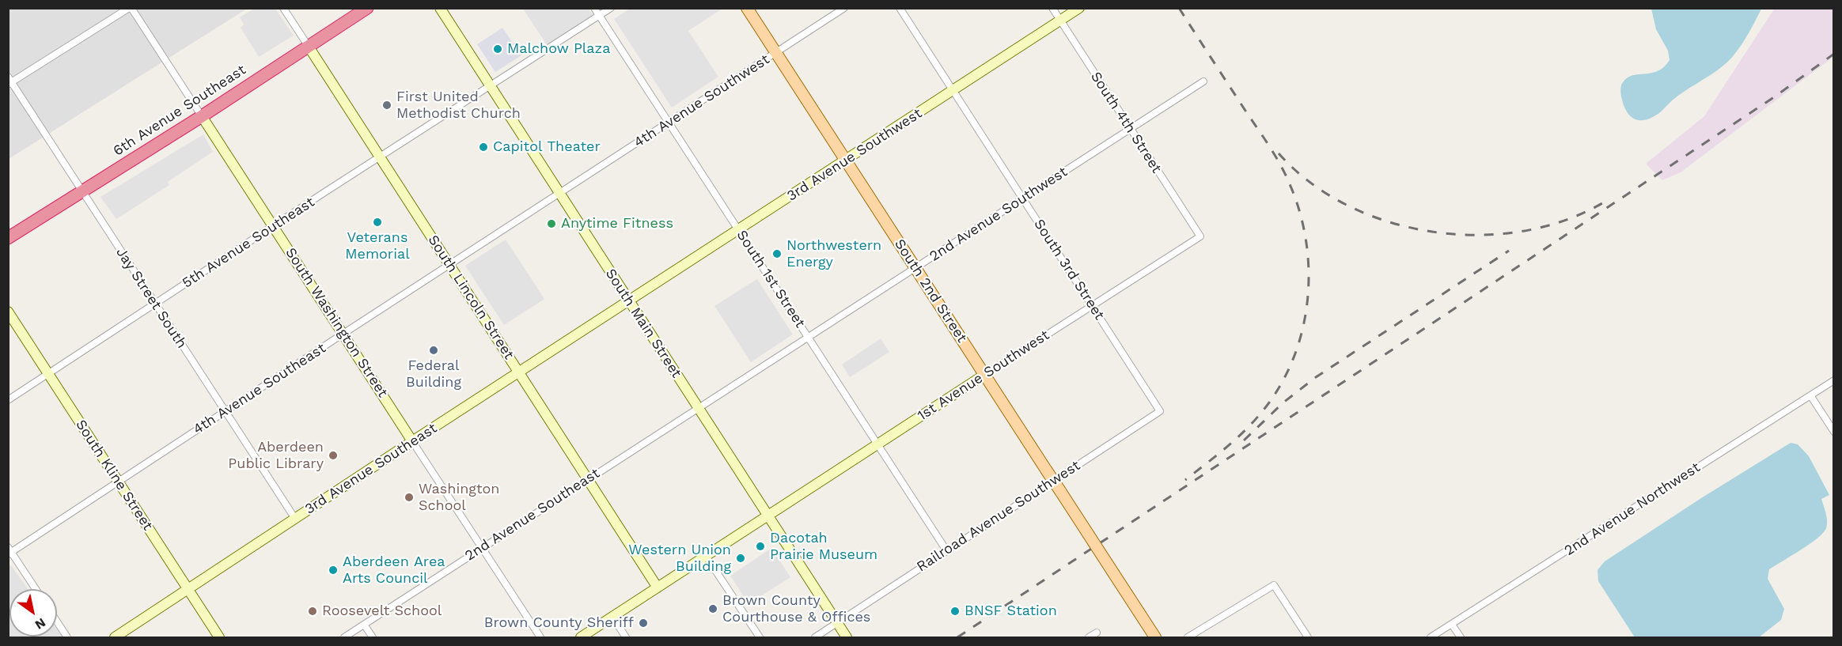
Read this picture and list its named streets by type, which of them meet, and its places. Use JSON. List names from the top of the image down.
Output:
{
  "streets": {
    "highway": ["6th Avenue Southeast"],
    "main road": ["South 2nd Street"],
    "street": [
      "4th Avenue Southwest",
      "South 4th Street",
      "3rd Avenue Southwest",
      "2nd Avenue Southwest",
      "5th Avenue Southeast",
      "South 3rd Street",
      "South 1st Street",
      "South Lincoln Street",
      "Jay Street South",
      "South Washington Street",
      "South Main Street",
      "1st Avenue Southwest",
      "4th Avenue Southeast",
      "3rd Avenue Southeast",
      "South Kline Street",
      "2nd Avenue Northwest",
      "2nd Avenue Southeast",
      "Railroad Avenue Southwest"
    ]
  },
  "crossings": [
    ["4th Avenue Southwest", "South 1st Street"],
    ["4th Avenue Southwest", "South 2nd Street"],
    ["4th Avenue Southwest", "South Main Street"],
    ["4th Avenue Southwest", "4th Avenue Southeast"],
    ["6th Avenue Southeast", "South Lincoln Street"],
    ["6th Avenue Southeast", "Jay Street South"],
    ["6th Avenue Southeast", "South Washington Street"],
    ["South 4th Street", "3rd Avenue Southwest"],
    ["South 4th Street", "2nd Avenue Southwest"],
    ["South 4th Street", "1st Avenue Southwest"],
    ["3rd Avenue Southwest", "South 3rd Street"],
    ["3rd Avenue Southwest", "South 1st Street"],
    ["3rd Avenue Southwest", "South 2nd Street"],
    ["3rd Avenue Southwest", "South Main Street"],
    ["3rd Avenue Southwest", "3rd Avenue Southeast"],
    ["2nd Avenue Southwest", "South 3rd Street"],
    ["2nd Avenue Southwest", "South 1st Street"],
    ["2nd Avenue Southwest", "South 2nd Street"],
    ["2nd Avenue Southwest", "South Main Street"],
    ["2nd Avenue Southwest", "2nd Avenue Southeast"],
    ["5th Avenue Southeast", "South 1st Street"],
    ["5th Avenue Southeast", "South Lincoln Street"],
    ["5th Avenue Southeast", "Jay Street South"],
    ["5th Avenue Southeast", "South Washington Street"],
    ["5th Avenue Southeast", "South Main Street"],
    ["5th Avenue Southeast", "South Kline Street"],
    ["South 3rd Street", "1st Avenue Southwest"],
    ["South 3rd Street", "Railroad Avenue Southwest"],
    ["South 1st Street", "1st Avenue Southwest"],
    ["South 1st Street", "Railroad Avenue Southwest"],
    ["South 2nd Street", "1st Avenue Southwest"],
    ["South Lincoln Street", "1st Avenue Southwest"],
    ["South Lincoln Street", "4th Avenue Southeast"],
    ["South Lincoln Street", "3rd Avenue Southeast"],
    ["South Lincoln Street", "2nd Avenue Southeast"],
    ["Jay Street South", "4th Avenue Southeast"],
    ["Jay Street South", "3rd Avenue Southeast"],
    ["South Washington Street", "4th Avenue Southeast"],
    ["South Washington Street", "3rd Avenue Southeast"],
    ["South Washington Street", "2nd Avenue Southeast"],
    ["South Main Street", "1st Avenue Southwest"],
    ["South Main Street", "4th Avenue Southeast"],
    ["South Main Street", "3rd Avenue Southeast"],
    ["South Main Street", "2nd Avenue Southeast"],
    ["South Main Street", "Railroad Avenue Southwest"],
    ["4th Avenue Southeast", "South Kline Street"],
    ["3rd Avenue Southeast", "South Kline Street"]
  ],
  "places": [
    "Malchow Plaza",
    "First United Methodist Church",
    "Capitol Theater",
    "Veterans Memorial",
    "Anytime Fitness",
    "Northwestern Energy",
    "Federal Building",
    "Aberdeen Public Library",
    "Washington School",
    "Dacotah Prairie Museum",
    "Western Union Building",
    "Aberdeen Area Arts Council",
    "Brown County Courthouse & Offices",
    "Roosevelt School",
    "BNSF Station",
    "Brown County Sheriff"
  ],
  "north": "bottom right"
}
